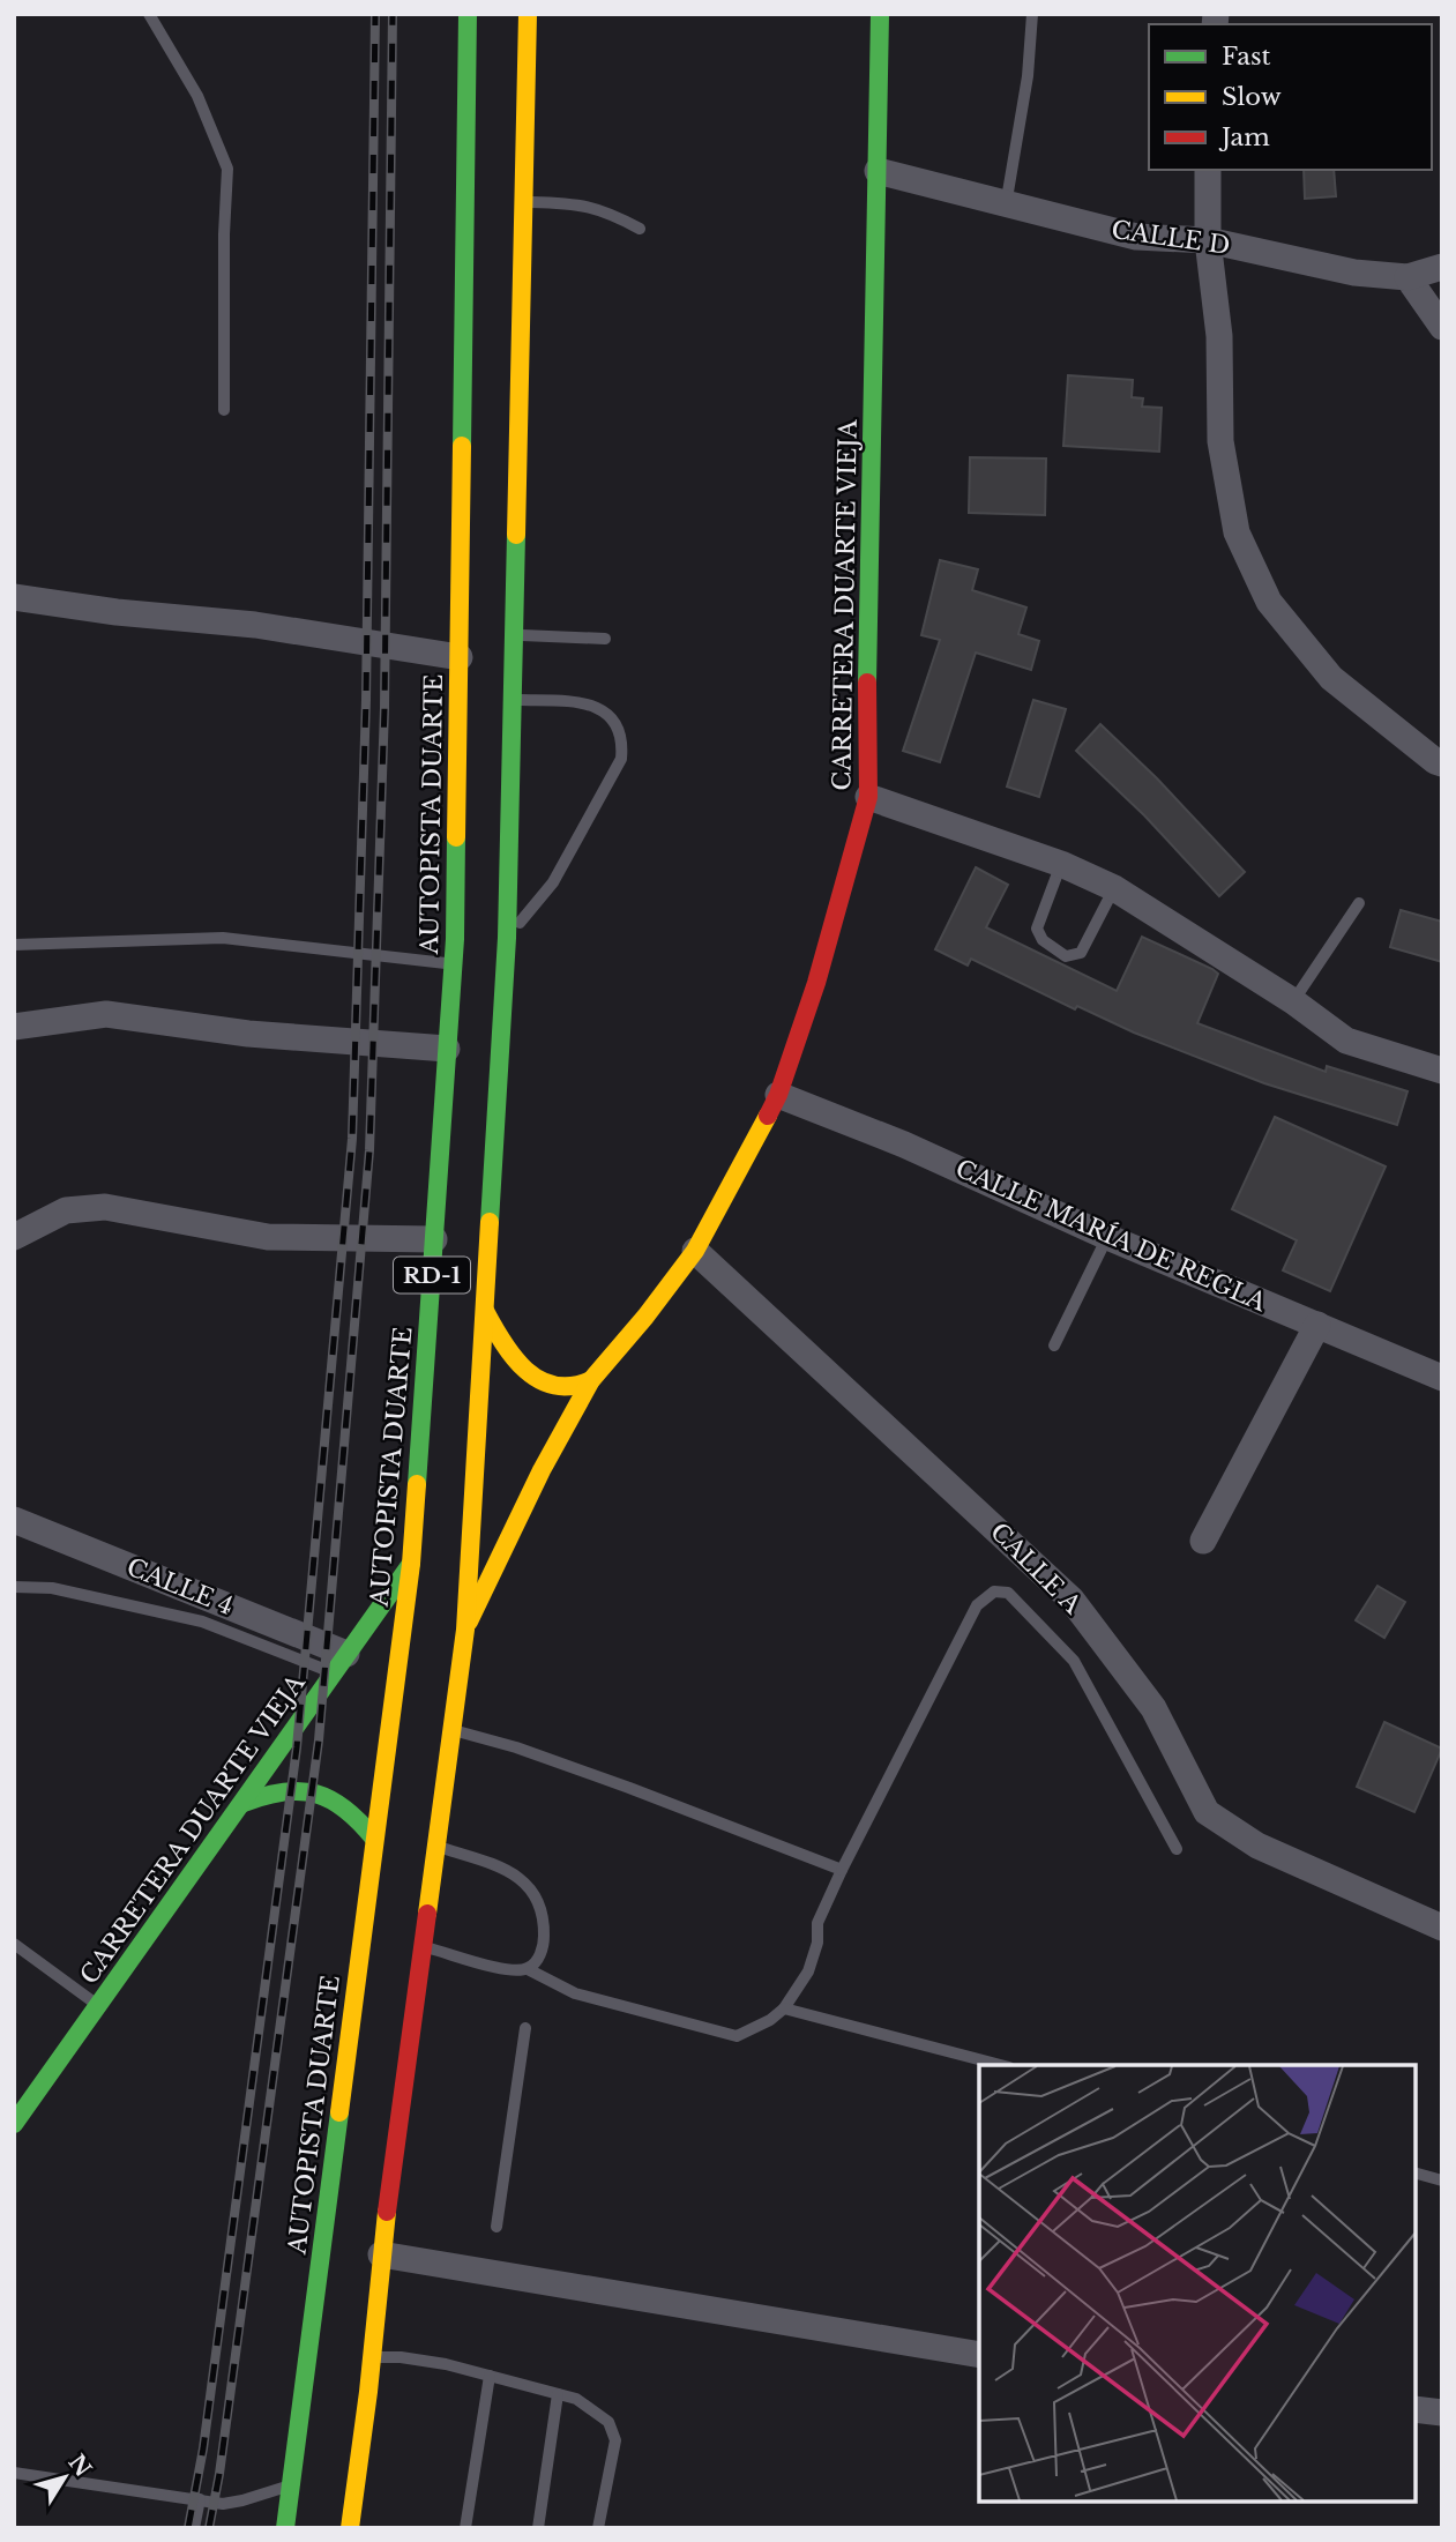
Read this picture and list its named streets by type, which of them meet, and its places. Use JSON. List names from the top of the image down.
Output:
{
  "streets": {
    "main road": ["CARRETERA DUARTE VIEJA", "AUTOPISTA DUARTE", "RD-1"],
    "street": [
      "CALLE D",
      "CALLE MARÍA DE REGLA",
      "CALLE A",
      "CALLE 4"
    ]
  },
  "crossings": [
    ["CALLE D", "CARRETERA DUARTE VIEJA"],
    ["CARRETERA DUARTE VIEJA", "AUTOPISTA DUARTE"],
    ["CARRETERA DUARTE VIEJA", "CALLE MARÍA DE REGLA"],
    ["CARRETERA DUARTE VIEJA", "RD-1"],
    ["CARRETERA DUARTE VIEJA", "CALLE A"],
    ["CARRETERA DUARTE VIEJA", "CALLE 4"]
  ],
  "legend": ["Fast", "Slow", "Jam"],
  "north": "top right"
}
